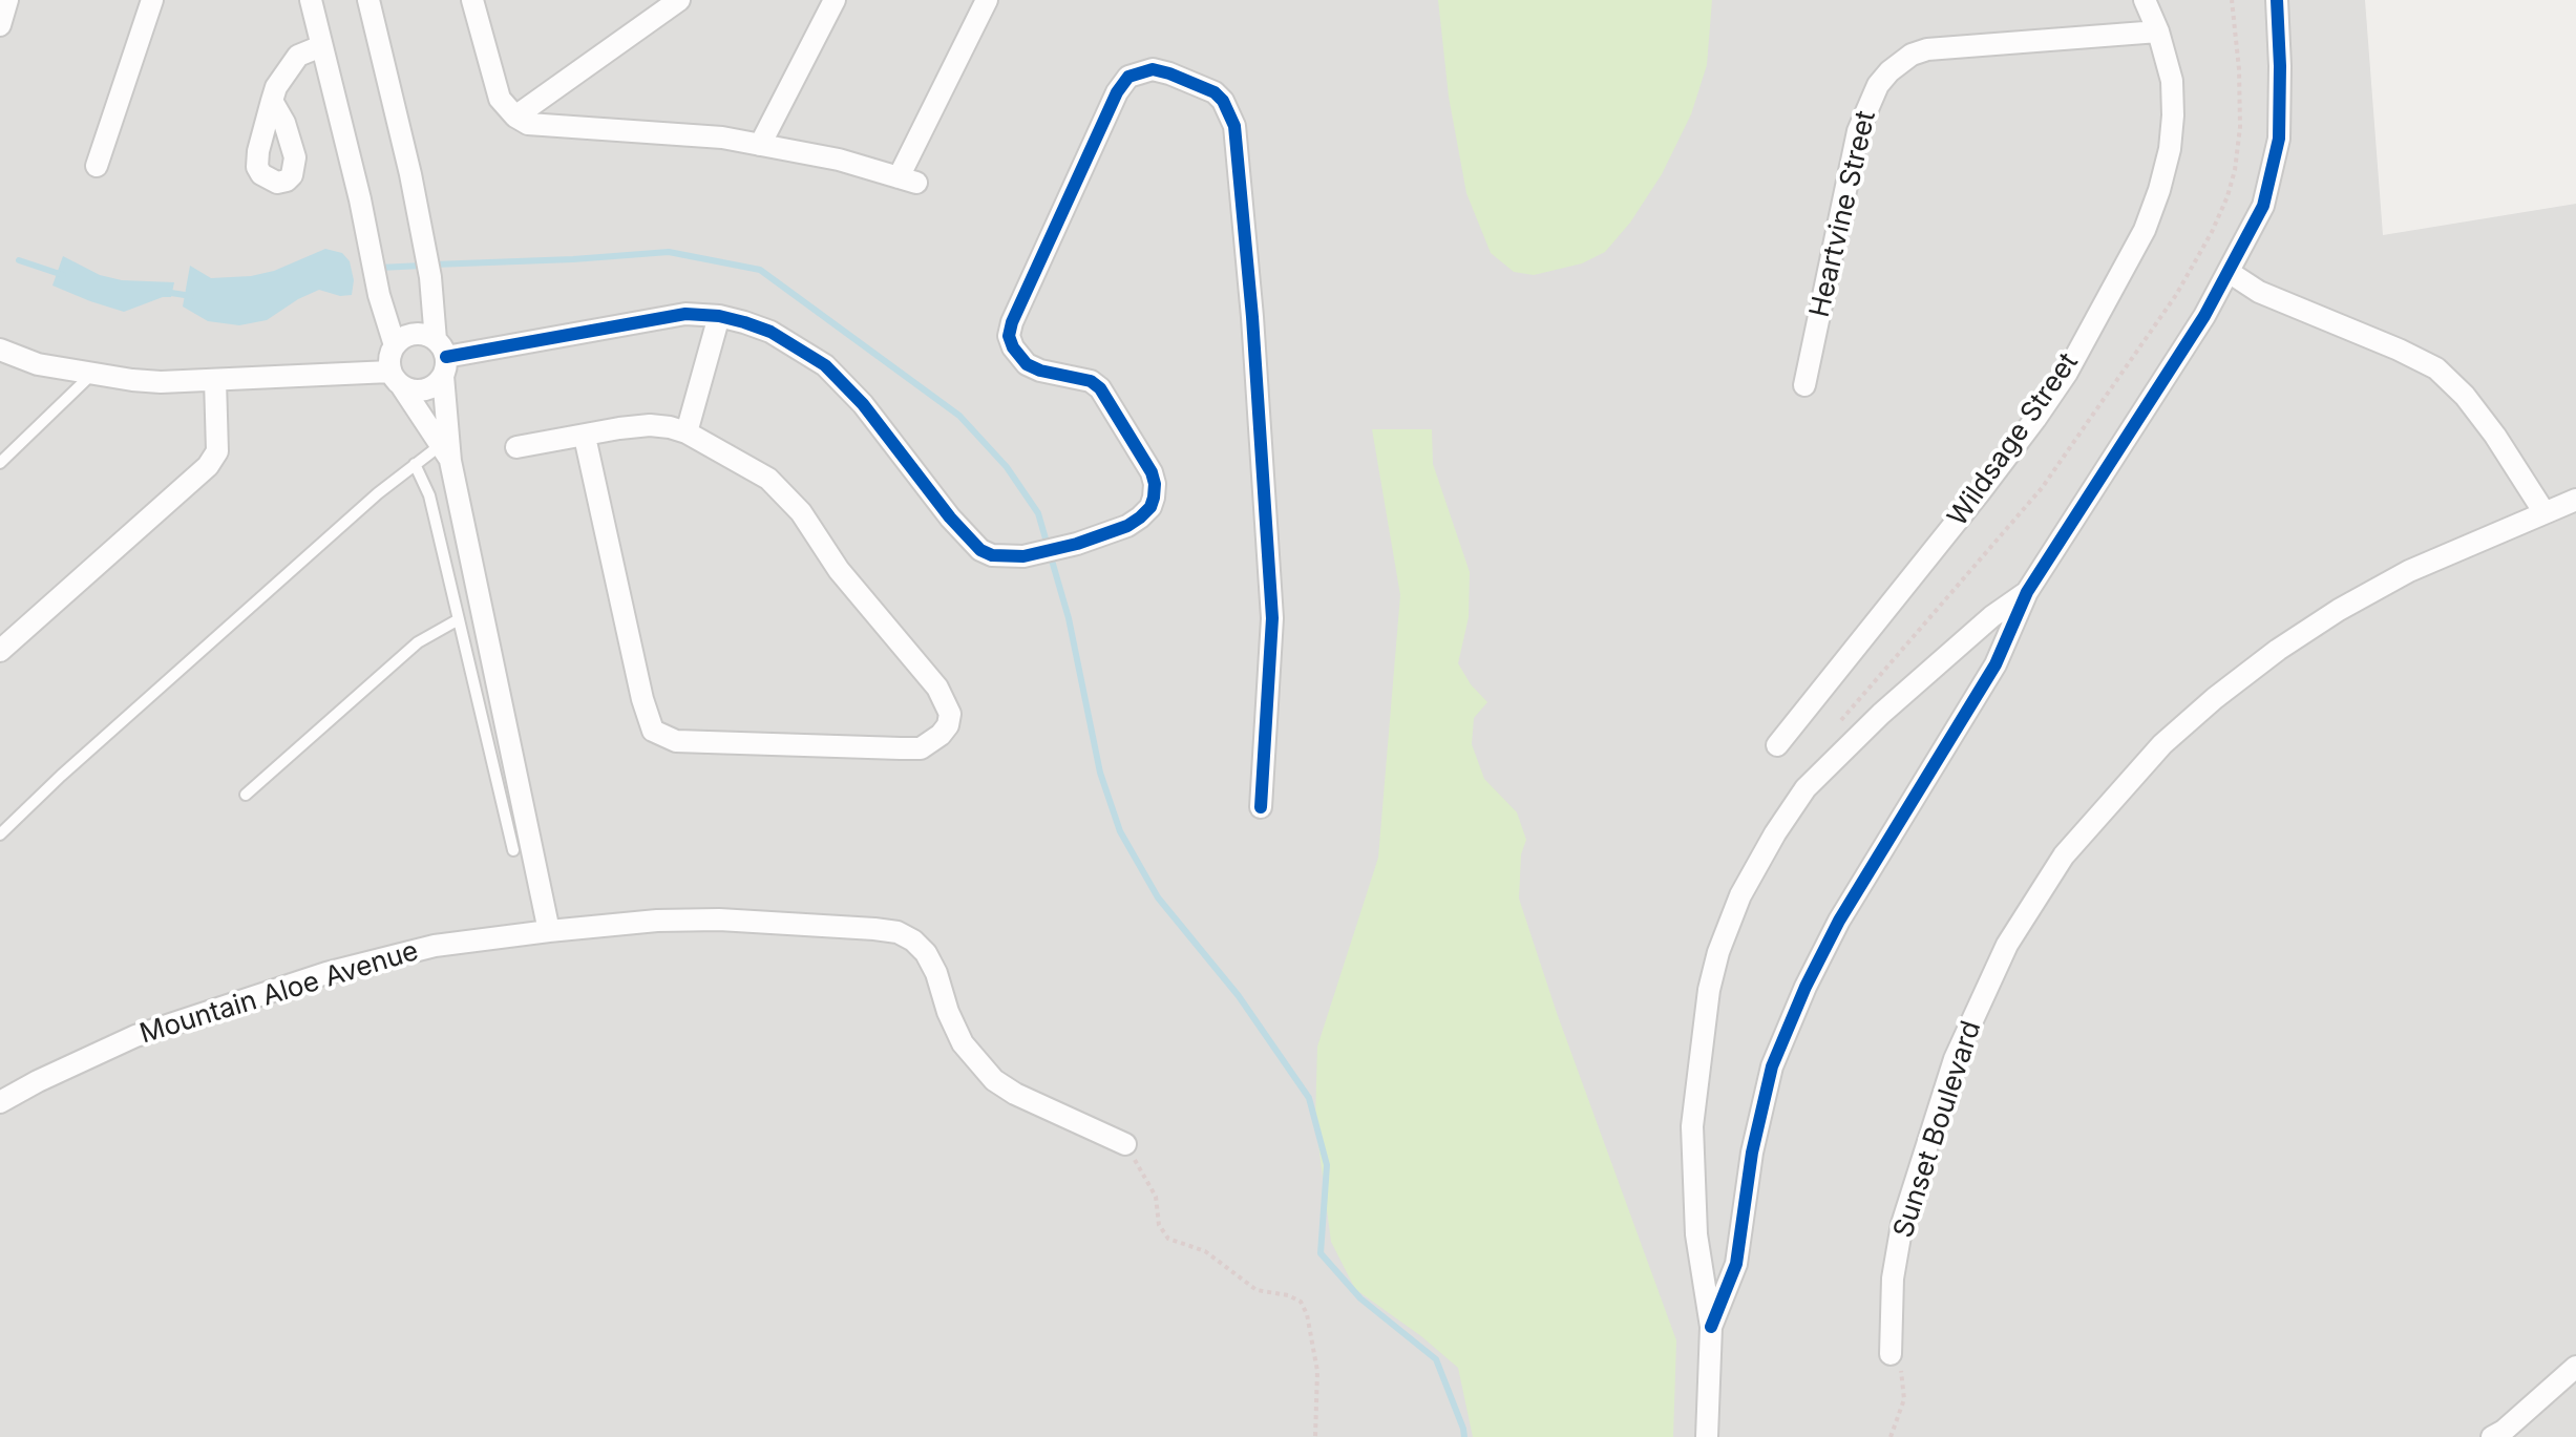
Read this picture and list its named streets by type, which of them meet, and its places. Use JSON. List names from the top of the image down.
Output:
{
  "streets": {
    "street": [
      "Heartvine Street",
      "Wildsage Street",
      "Mountain Aloe Avenue",
      "Sunset Boulevard"
    ]
  },
  "crossings": [
    ["Heartvine Street", "Wildsage Street"]
  ]
}
